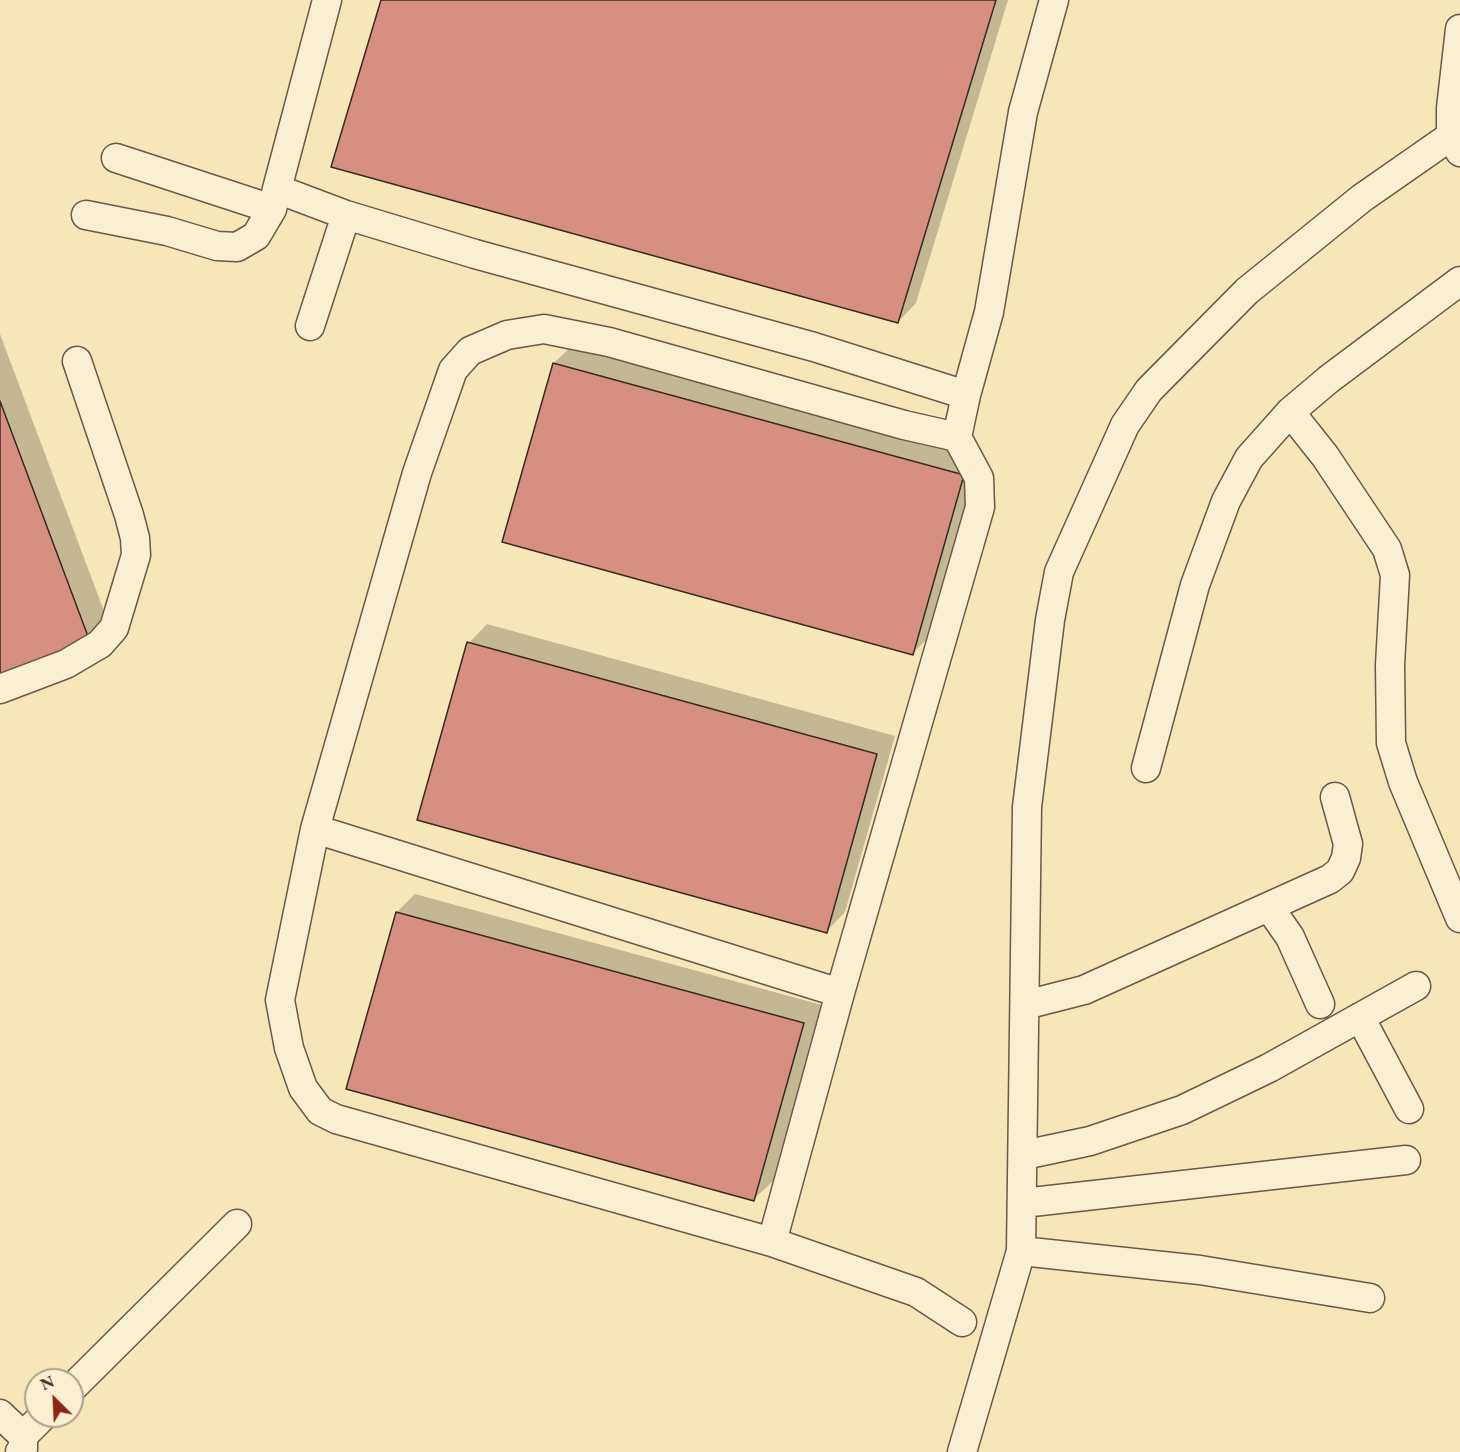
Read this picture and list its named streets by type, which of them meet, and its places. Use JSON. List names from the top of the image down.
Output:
{
  "north": "top left"
}
